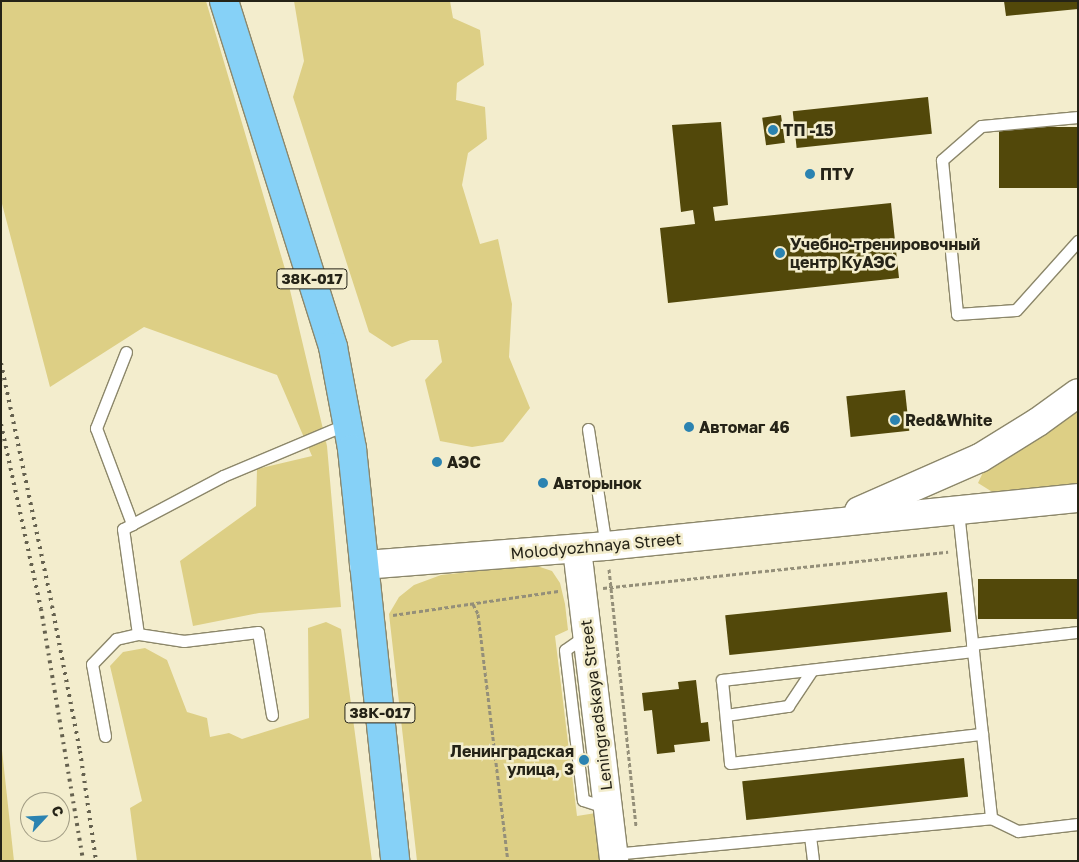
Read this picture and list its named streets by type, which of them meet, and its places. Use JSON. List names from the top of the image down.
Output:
{
  "streets": {
    "main road": ["38К-017"],
    "street": ["Molodyozhnaya Street", "Leningradskaya Street"]
  },
  "crossings": [
    ["38К-017", "Molodyozhnaya Street"],
    ["Molodyozhnaya Street", "Leningradskaya Street"]
  ],
  "places": [
    "ТП -15",
    "ПТУ",
    "Учебно-тренировочный центр КуАЭС",
    "Red&White",
    "Автомаг 46",
    "АЭС",
    "Авторынок",
    "Ленинградская улица, 3"
  ],
  "north": "top right"
}
